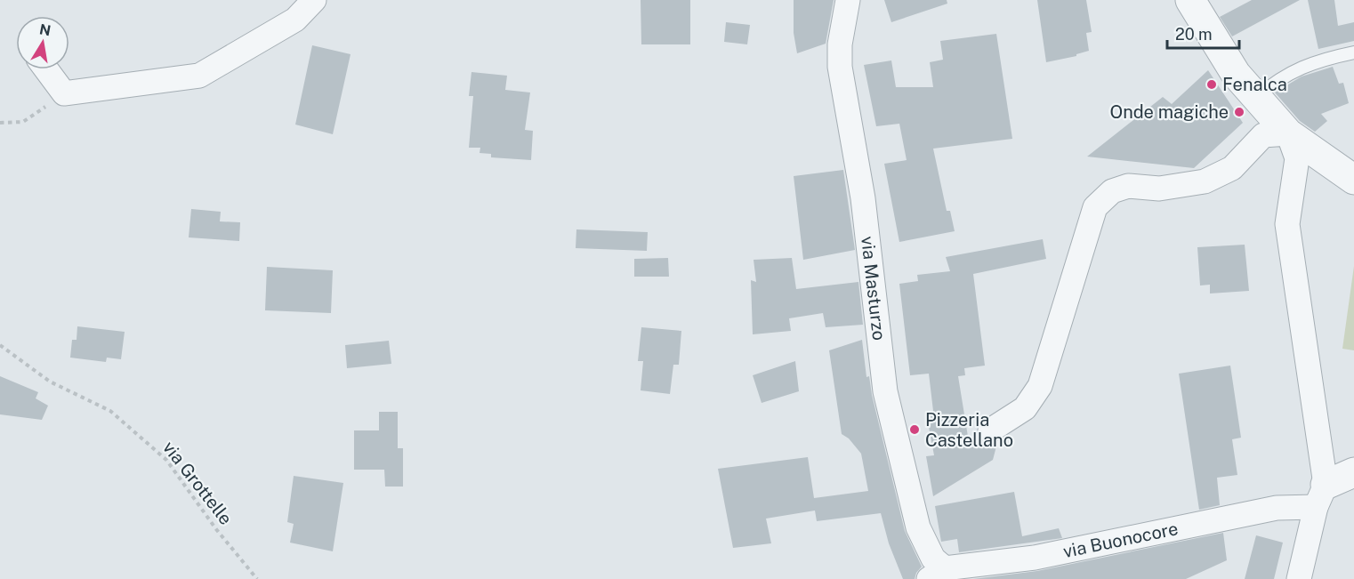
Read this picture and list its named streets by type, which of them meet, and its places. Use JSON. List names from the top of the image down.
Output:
{
  "streets": {
    "street": ["via Masturzo", "via Buonocore"],
    "path": ["via Grottelle"]
  },
  "crossings": [
    ["via Masturzo", "via Buonocore"]
  ],
  "places": ["Fenalca", "Onde magiche", "Pizzeria Castellano"],
  "scale_bar": "20 m",
  "north": "top"
}
